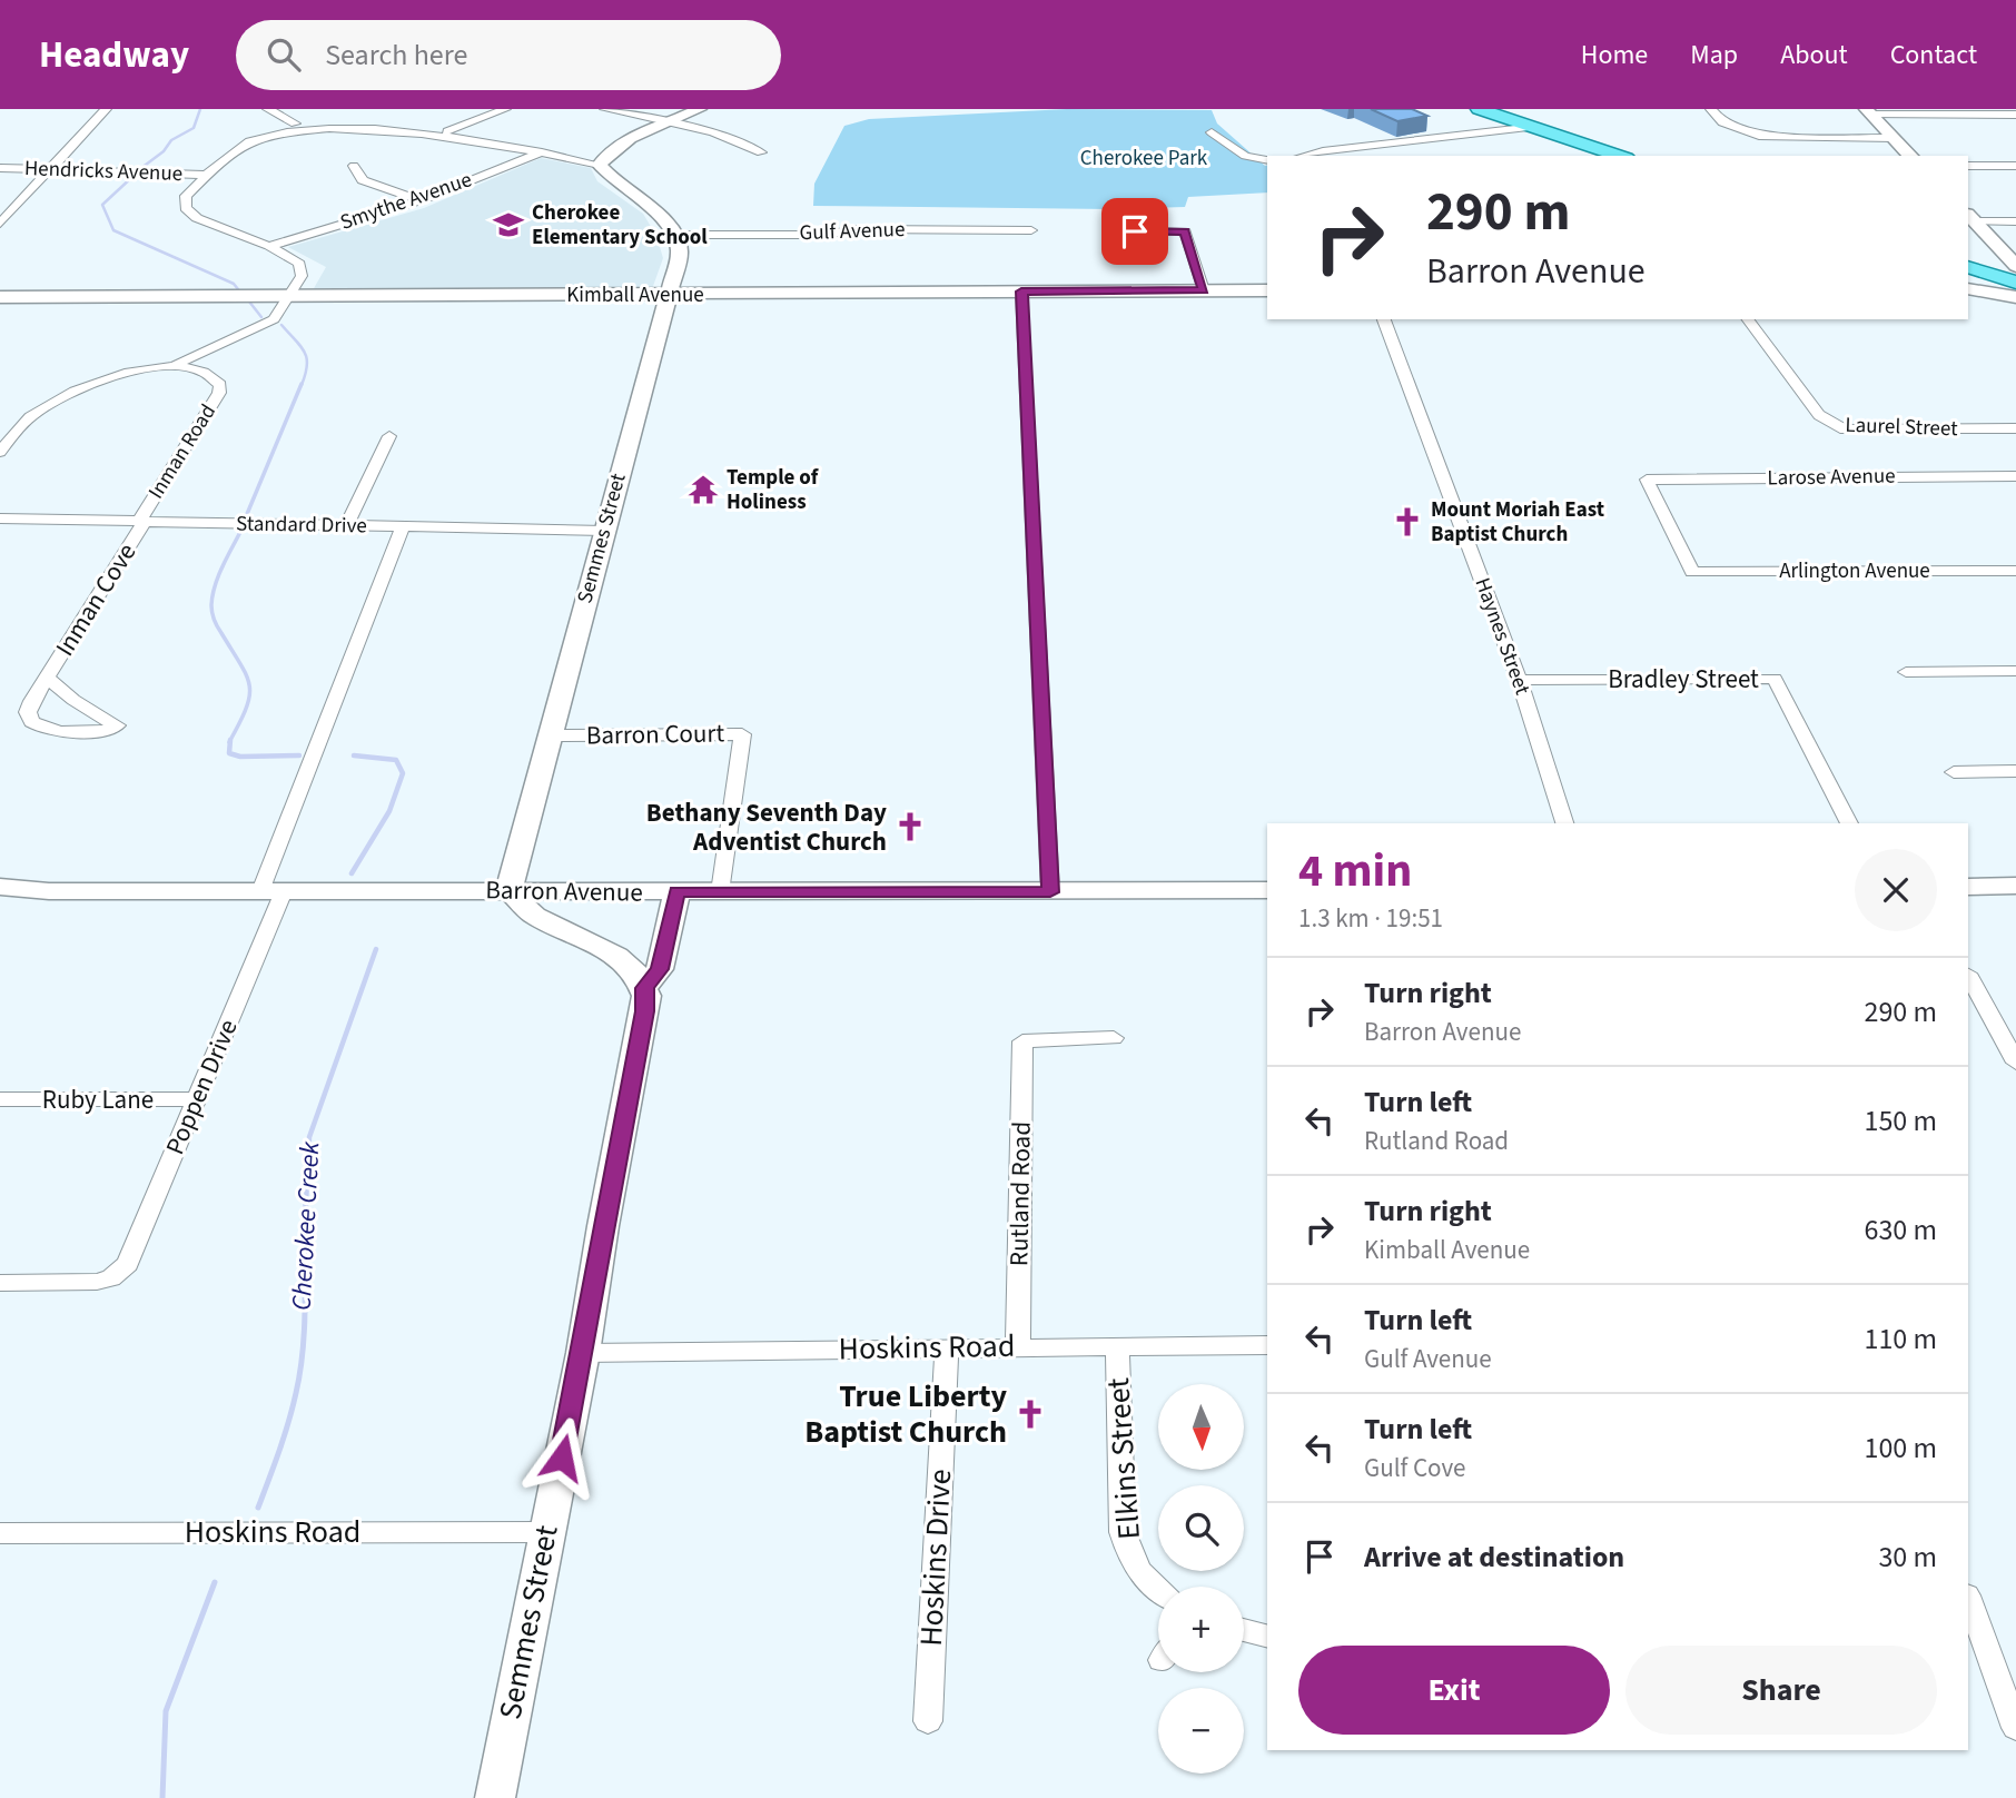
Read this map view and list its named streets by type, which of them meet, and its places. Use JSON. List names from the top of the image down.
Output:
{
  "streets": {
    "main road": ["Kimball Avenue", "Semmes Street", "Barron Avenue"],
    "street": [
      "Hendricks Avenue",
      "Smythe Avenue",
      "Gulf Avenue",
      "Laurel Street",
      "Inman Road",
      "Larose Avenue",
      "Standard Drive",
      "Arlington Avenue",
      "Inman Cove",
      "Haynes Street",
      "Bradley Street",
      "Barron Court",
      "Poppen Drive",
      "Ruby Lane",
      "Rutland Road",
      "Hoskins Road",
      "Elkins Street",
      "Hoskins Drive"
    ]
  },
  "crossings": [
    ["Gulf Avenue", "Semmes Street"],
    ["Kimball Avenue", "Semmes Street"],
    ["Inman Road", "Standard Drive"],
    ["Inman Road", "Inman Cove"],
    ["Larose Avenue", "Arlington Avenue"],
    ["Standard Drive", "Semmes Street"],
    ["Standard Drive", "Inman Cove"],
    ["Standard Drive", "Poppen Drive"],
    ["Semmes Street", "Barron Court"],
    ["Semmes Street", "Barron Avenue"],
    ["Semmes Street", "Hoskins Road"],
    ["Haynes Street", "Bradley Street"],
    ["Barron Court", "Barron Avenue"],
    ["Barron Avenue", "Poppen Drive"],
    ["Poppen Drive", "Ruby Lane"],
    ["Rutland Road", "Hoskins Road"],
    ["Hoskins Road", "Elkins Street"],
    ["Hoskins Road", "Hoskins Drive"]
  ],
  "water": ["Cherokee Creek"],
  "parks": ["Cherokee Park"],
  "places": {
    "school or university": ["Cherokee Elementary School"],
    "temple": ["Temple of Holiness"],
    "church": ["Mount Moriah East Baptist Church", "Bethany Seventh Day Adventist Church", "True Liberty Baptist Church"]
  },
  "north": "bottom",
  "page": {
    "header": "Headway",
    "search": "Search here",
    "nav": [
      "Home",
      "Map",
      "About",
      "Contact"
    ],
    "turn": ["290 m", "Barron Avenue"],
    "heading": ["4 min", "1.3 km · 19:51"],
    "list": [
      {
        "name": "Turn right",
        "note": "Barron Avenue",
        "value": "290 m"
      },
      {
        "name": "Turn left",
        "note": "Rutland Road",
        "value": "150 m"
      },
      {
        "name": "Turn right",
        "note": "Kimball Avenue",
        "value": "630 m"
      },
      {
        "name": "Turn left",
        "note": "Gulf Avenue",
        "value": "110 m"
      },
      {
        "name": "Turn left",
        "note": "Gulf Cove",
        "value": "100 m"
      },
      {
        "name": "Arrive at destination",
        "value": "30 m"
      }
    ],
    "map_buttons": ["+", "−"],
    "buttons": ["Exit", "Share"]
  }
}
